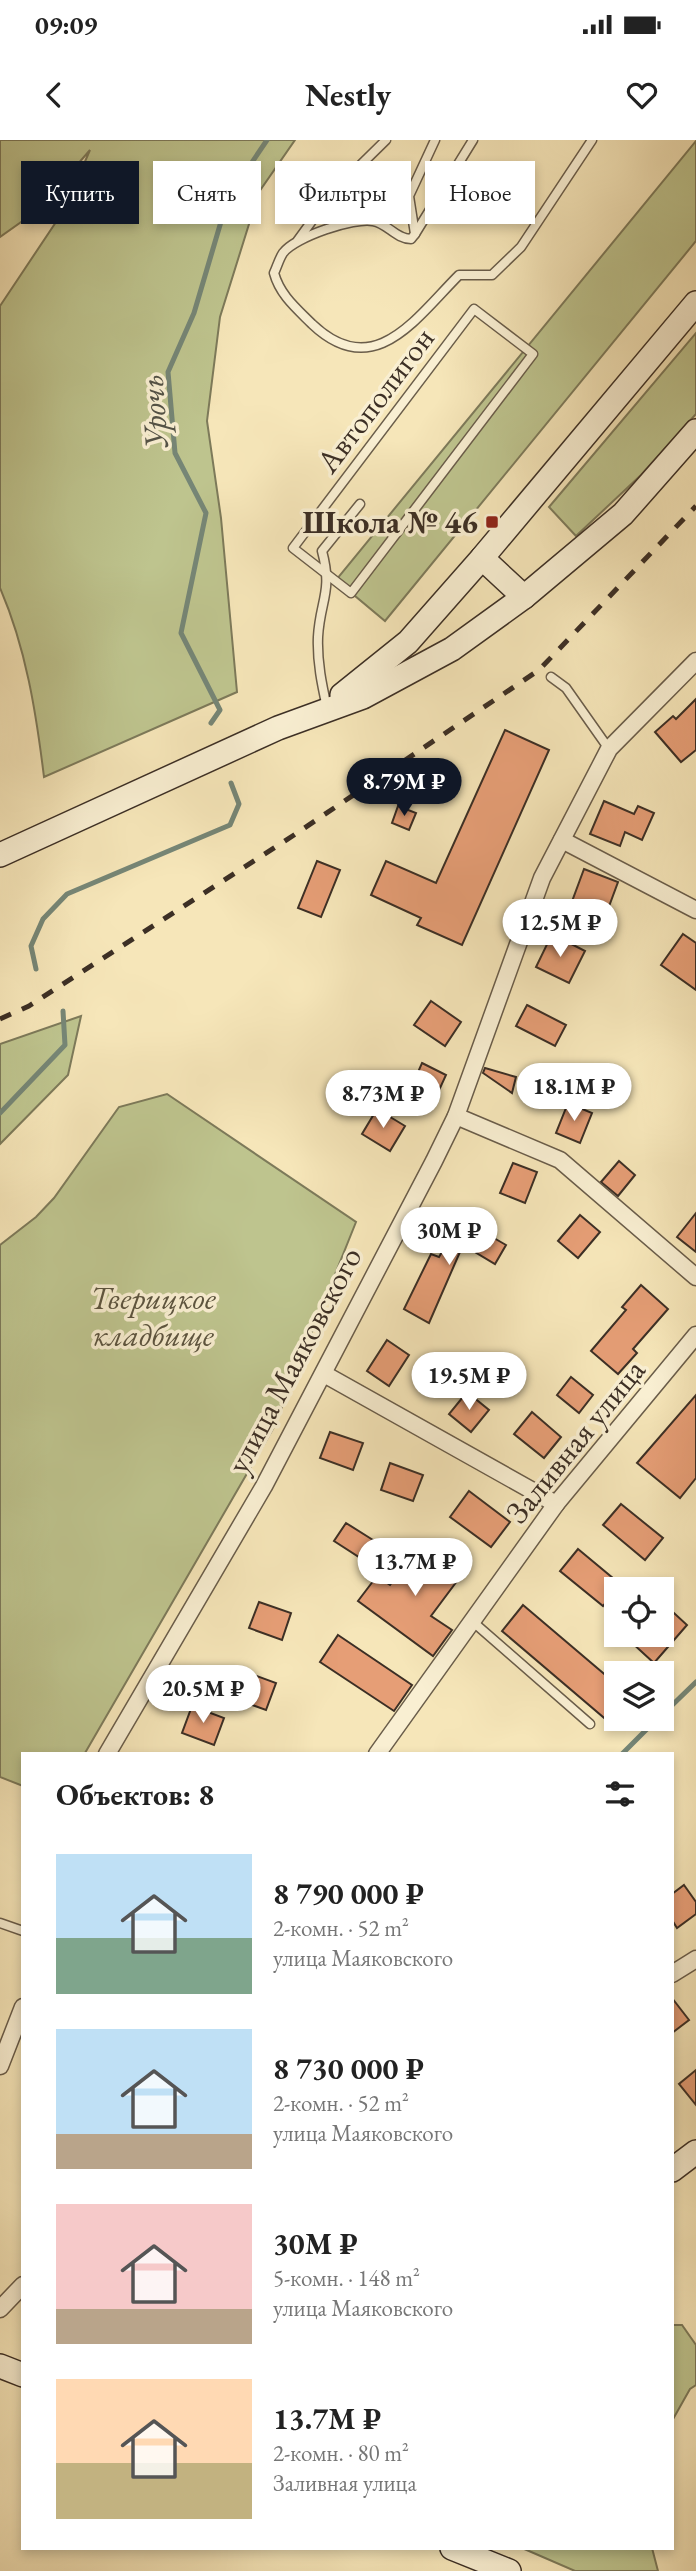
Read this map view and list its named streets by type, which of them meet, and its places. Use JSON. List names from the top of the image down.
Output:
{
  "streets": {
    "street": ["улица Маяковского", "Заливная улица"],
    "lane": ["Автополигон"]
  },
  "water": ["Урочь"],
  "parks": ["Тверицкое кладбище"],
  "places": {
    "transit": ["Школа № 46"]
  },
  "page": {
    "status": "09:09",
    "header": "Nestly",
    "chip": [
      "Купить",
      "Снять",
      "Фильтры",
      "Новое"
    ],
    "price": [
      "8.79M ₽",
      "12.5M ₽",
      "18.1M ₽",
      "8.73M ₽",
      "30M ₽",
      "19.5M ₽",
      "13.7M ₽",
      "20.5M ₽"
    ],
    "heading": "Объектов: 8",
    "list": [
      {
        "name": "8 790 000 ₽",
        "note": "2-комн. · 52 m² · улица Маяковского"
      },
      {
        "name": "8 730 000 ₽",
        "note": "2-комн. · 52 m² · улица Маяковского"
      },
      {
        "name": "30M ₽",
        "note": "5-комн. · 148 m² · улица Маяковского"
      },
      {
        "name": "13.7M ₽",
        "note": "2-комн. · 80 m² · Заливная улица"
      }
    ]
  }
}
